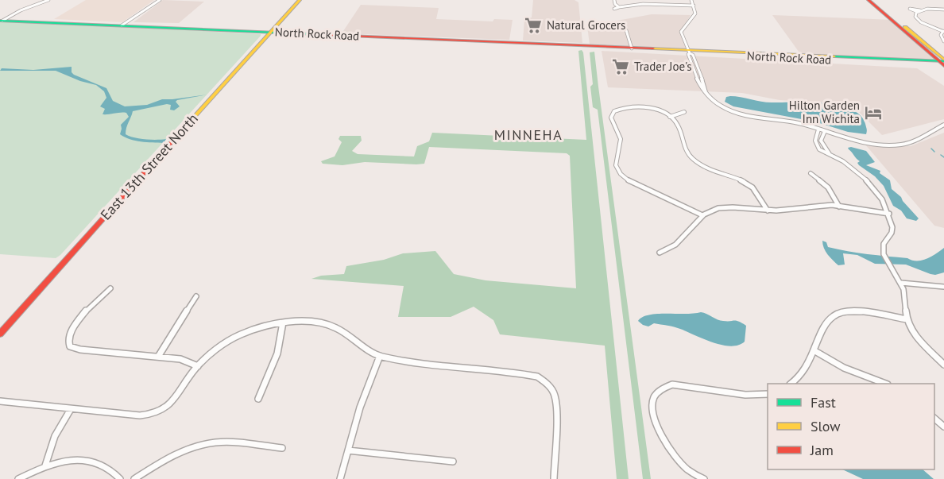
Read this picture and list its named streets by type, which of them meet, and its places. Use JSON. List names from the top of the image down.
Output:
{
  "streets": {
    "main road": ["North Rock Road", "East 13th Street North"]
  },
  "crossings": [
    ["North Rock Road", "East 13th Street North"]
  ],
  "districts": ["MINNEHA"],
  "places": {
    "supermarket": ["Natural Grocers", "Trader Joe's"],
    "hotel": ["Hilton Garden Inn Wichita"]
  },
  "legend": ["Fast", "Slow", "Jam"]
}
